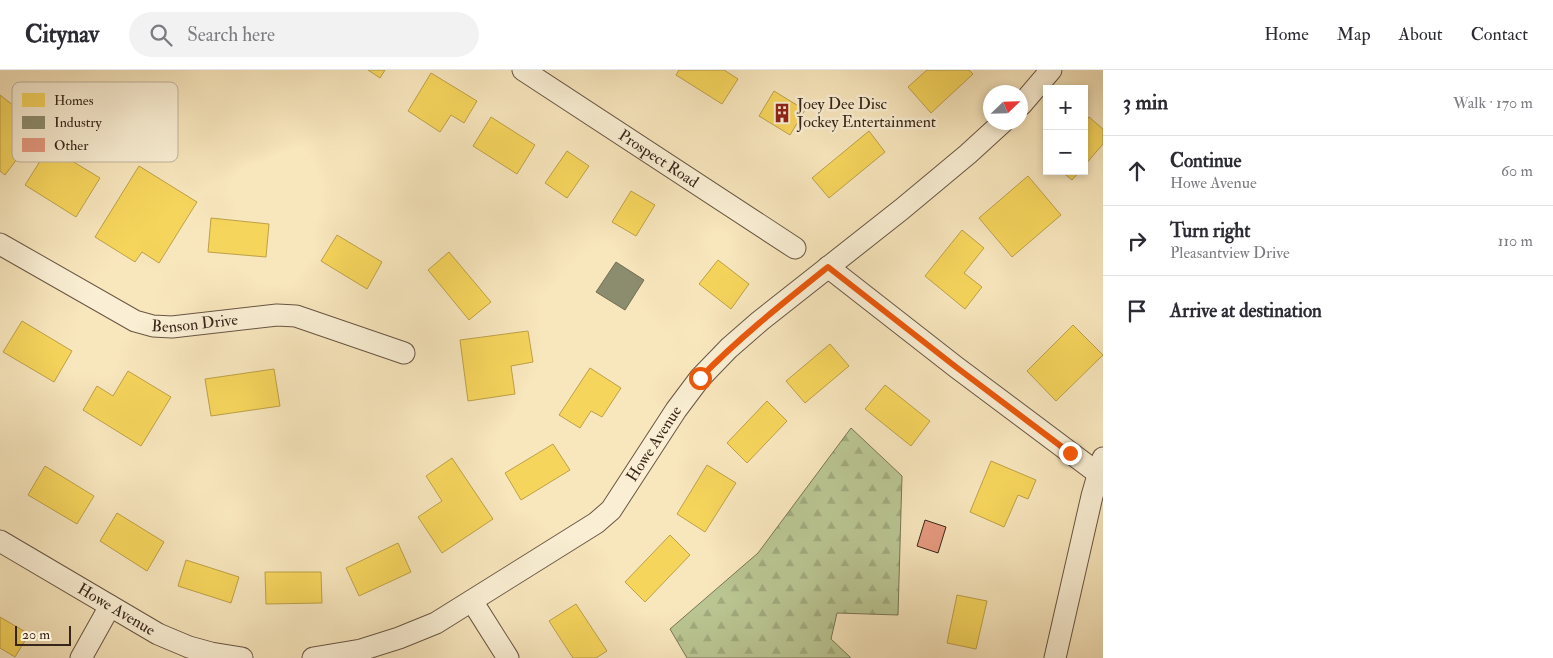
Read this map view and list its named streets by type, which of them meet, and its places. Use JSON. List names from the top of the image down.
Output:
{
  "streets": {
    "street": ["Prospect Road", "Benson Drive", "Howe Avenue"]
  },
  "places": {
    "building": ["Joey Dee Disc Jockey Entertainment"]
  },
  "legend": ["Homes", "Industry", "Other"],
  "scale_bar": "20 m",
  "north": "top right",
  "page": {
    "header": "Citynav",
    "search": "Search here",
    "nav": [
      "Home",
      "Map",
      "About",
      "Contact"
    ],
    "heading": ["3 min", "Walk · 170 m"],
    "map_buttons": ["+", "−"],
    "list": [
      ["Continue", "Howe Avenue", "60 m"],
      ["Turn right", "Pleasantview Drive", "110 m"],
      "Arrive at destination"
    ],
    "scale": "20 m"
  }
}
